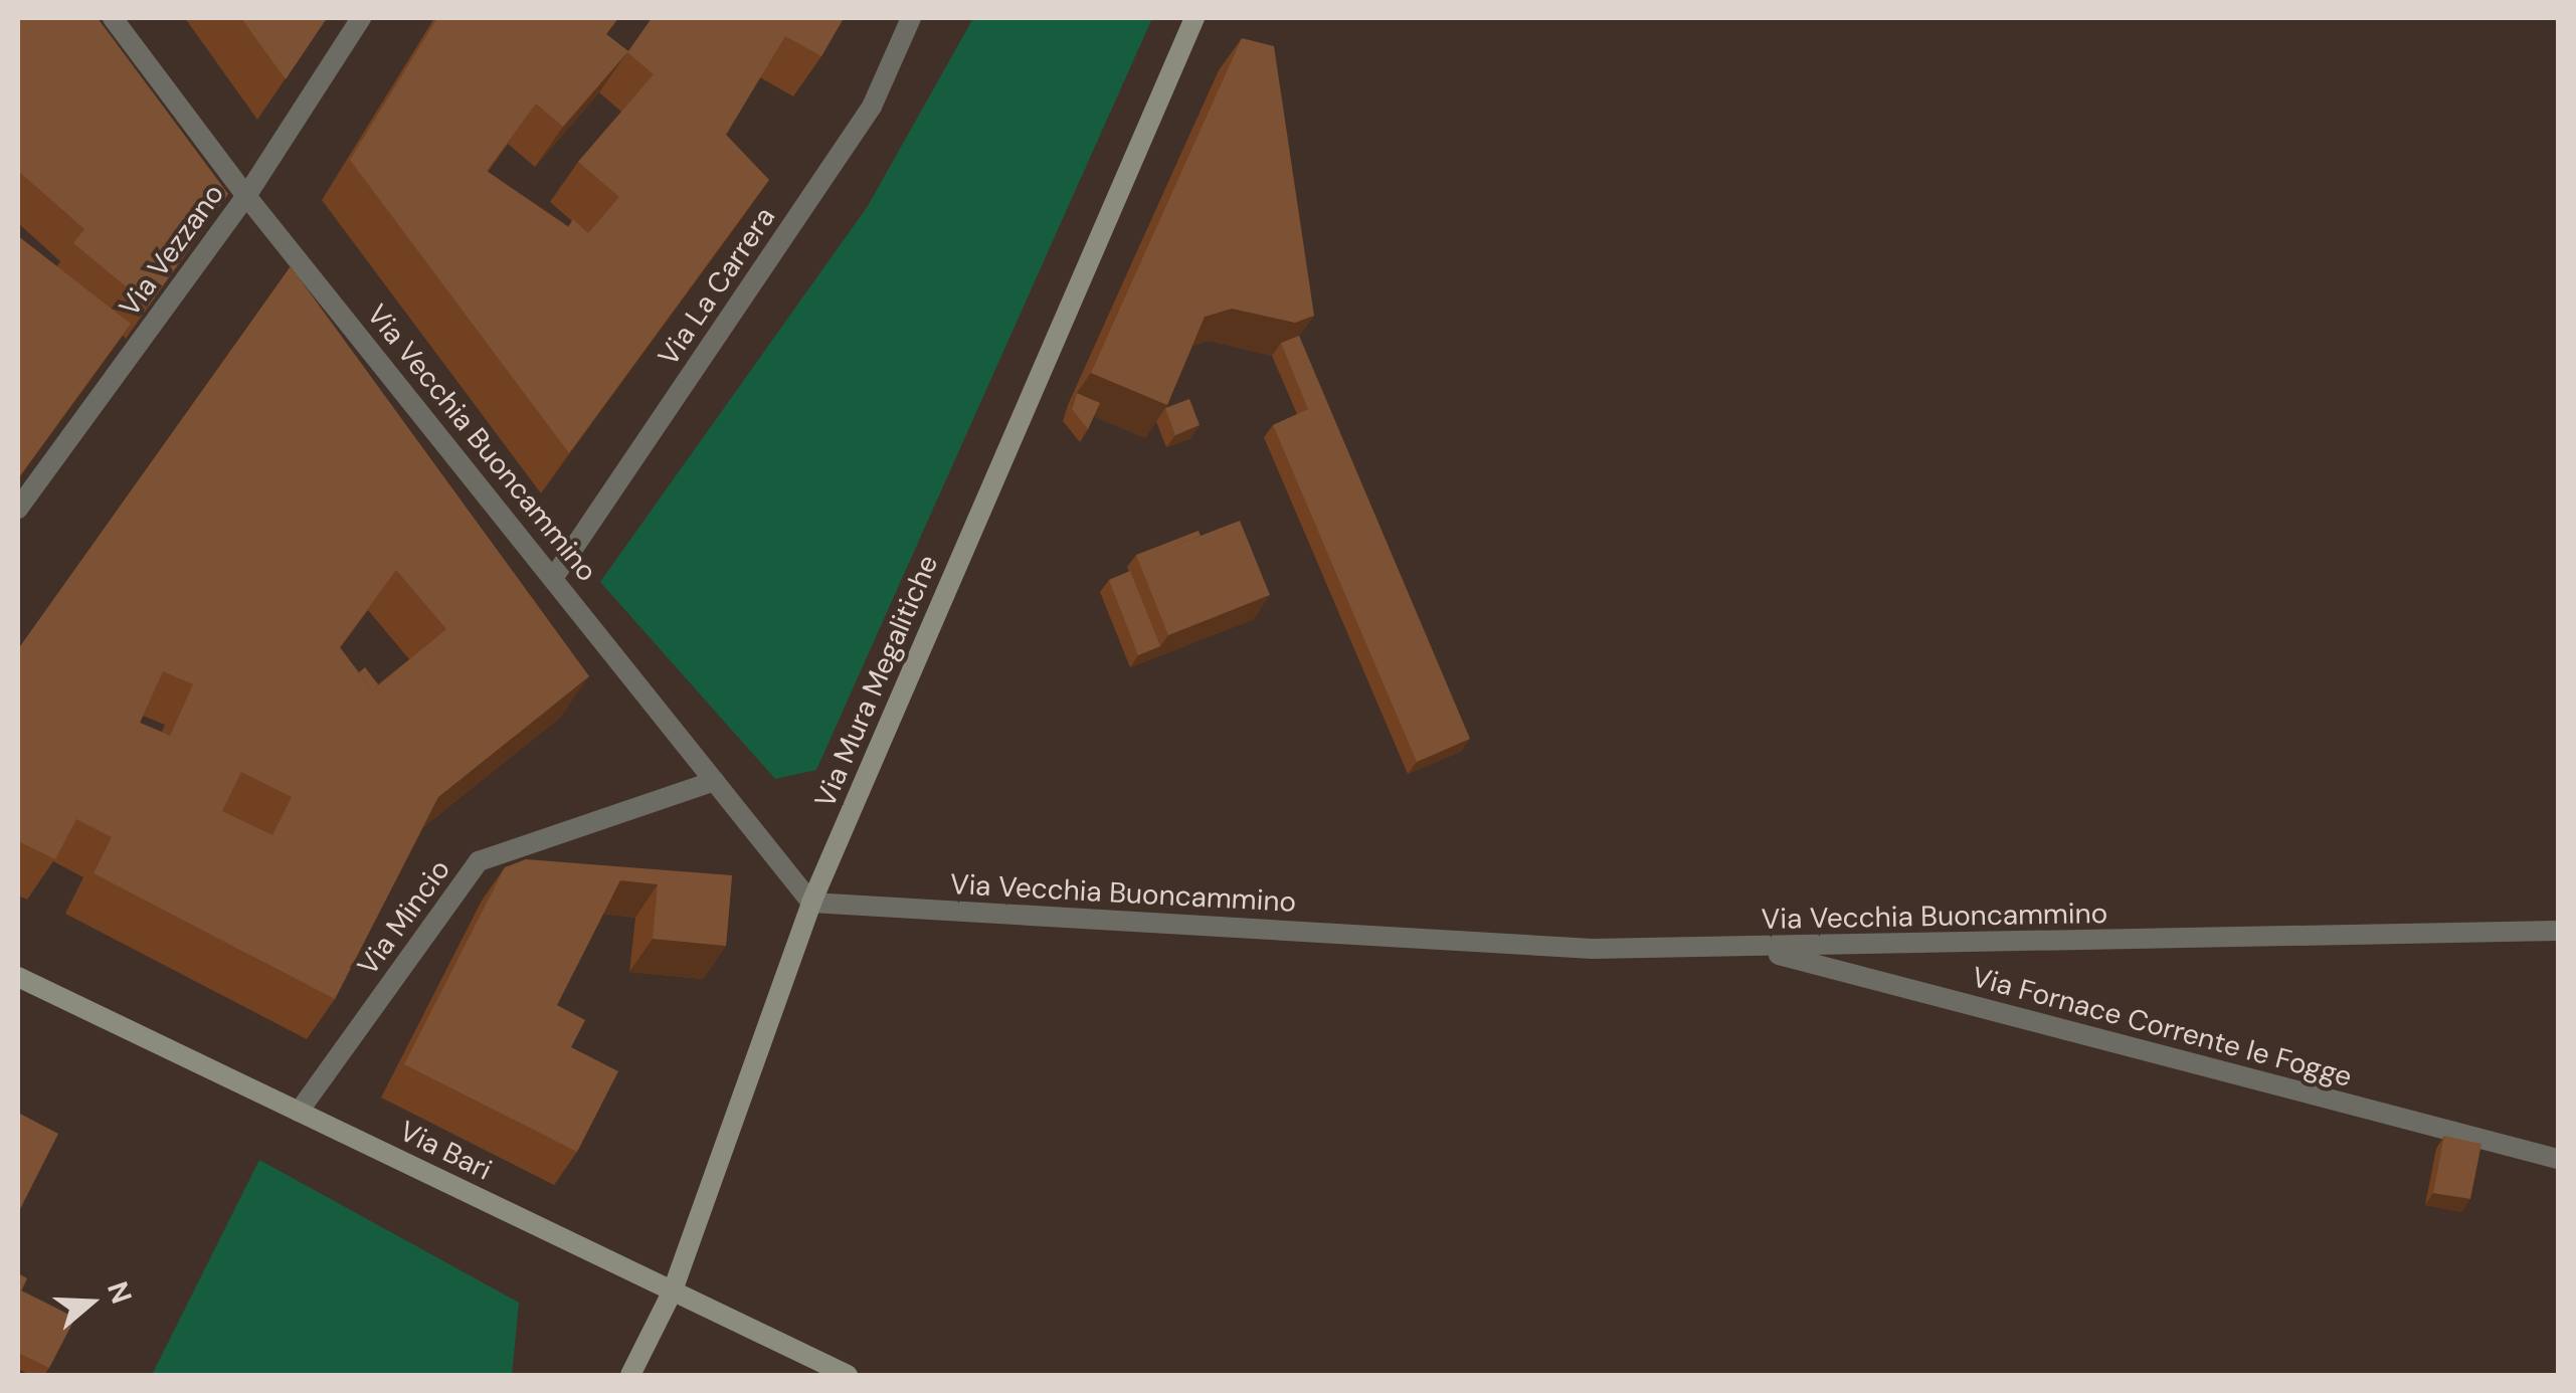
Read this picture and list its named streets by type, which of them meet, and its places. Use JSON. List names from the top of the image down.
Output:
{
  "streets": {
    "main road": ["Via Mura Megalitiche", "Via Bari"],
    "street": [
      "Via Vezzano",
      "Via La Carrera",
      "Via Vecchia Buoncammino",
      "Via Mincio",
      "Via Fornace Corrente le Fogge"
    ]
  },
  "crossings": [
    ["Via Vezzano", "Via Vecchia Buoncammino"],
    ["Via La Carrera", "Via Vecchia Buoncammino"],
    ["Via Vecchia Buoncammino", "Via Mura Megalitiche"],
    ["Via Vecchia Buoncammino", "Via Mincio"],
    ["Via Vecchia Buoncammino", "Via Fornace Corrente le Fogge"],
    ["Via Mura Megalitiche", "Via Bari"],
    ["Via Mincio", "Via Bari"]
  ],
  "north": "right"
}
